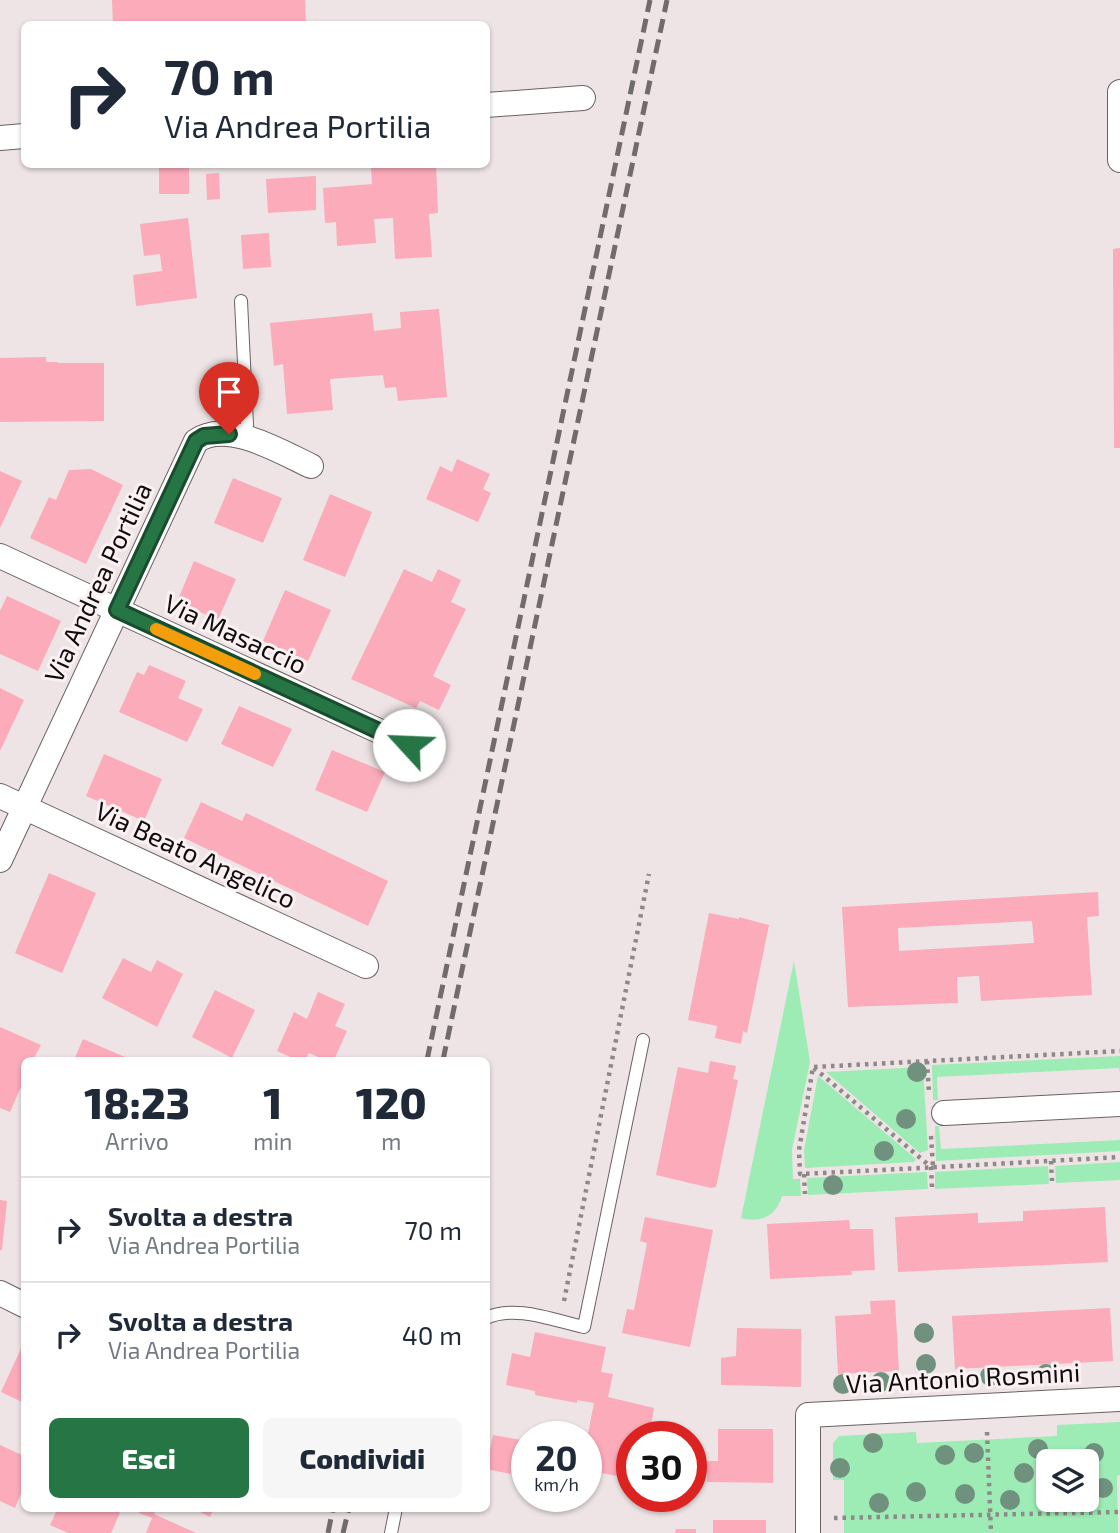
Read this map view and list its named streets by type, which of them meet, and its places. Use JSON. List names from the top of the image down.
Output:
{
  "streets": {
    "street": [
      "Via Andrea Portilia",
      "Via Masaccio",
      "Via Beato Angelico",
      "Via Antonio Rosmini"
    ]
  },
  "crossings": [
    ["Via Andrea Portilia", "Via Masaccio"],
    ["Via Andrea Portilia", "Via Beato Angelico"]
  ],
  "page": {
    "turn": ["70 m", "Via Andrea Portilia"],
    "eta": [
      "18:23",
      "Arrivo",
      "1",
      "min",
      "120",
      "m"
    ],
    "list": [
      {
        "name": "Svolta a destra",
        "note": "Via Andrea Portilia",
        "value": "70 m"
      },
      {
        "name": "Svolta a destra",
        "note": "Via Andrea Portilia",
        "value": "40 m"
      }
    ],
    "buttons": ["Esci", "Condividi"],
    "speed": "20 km/h",
    "limit": "30"
  }
}
